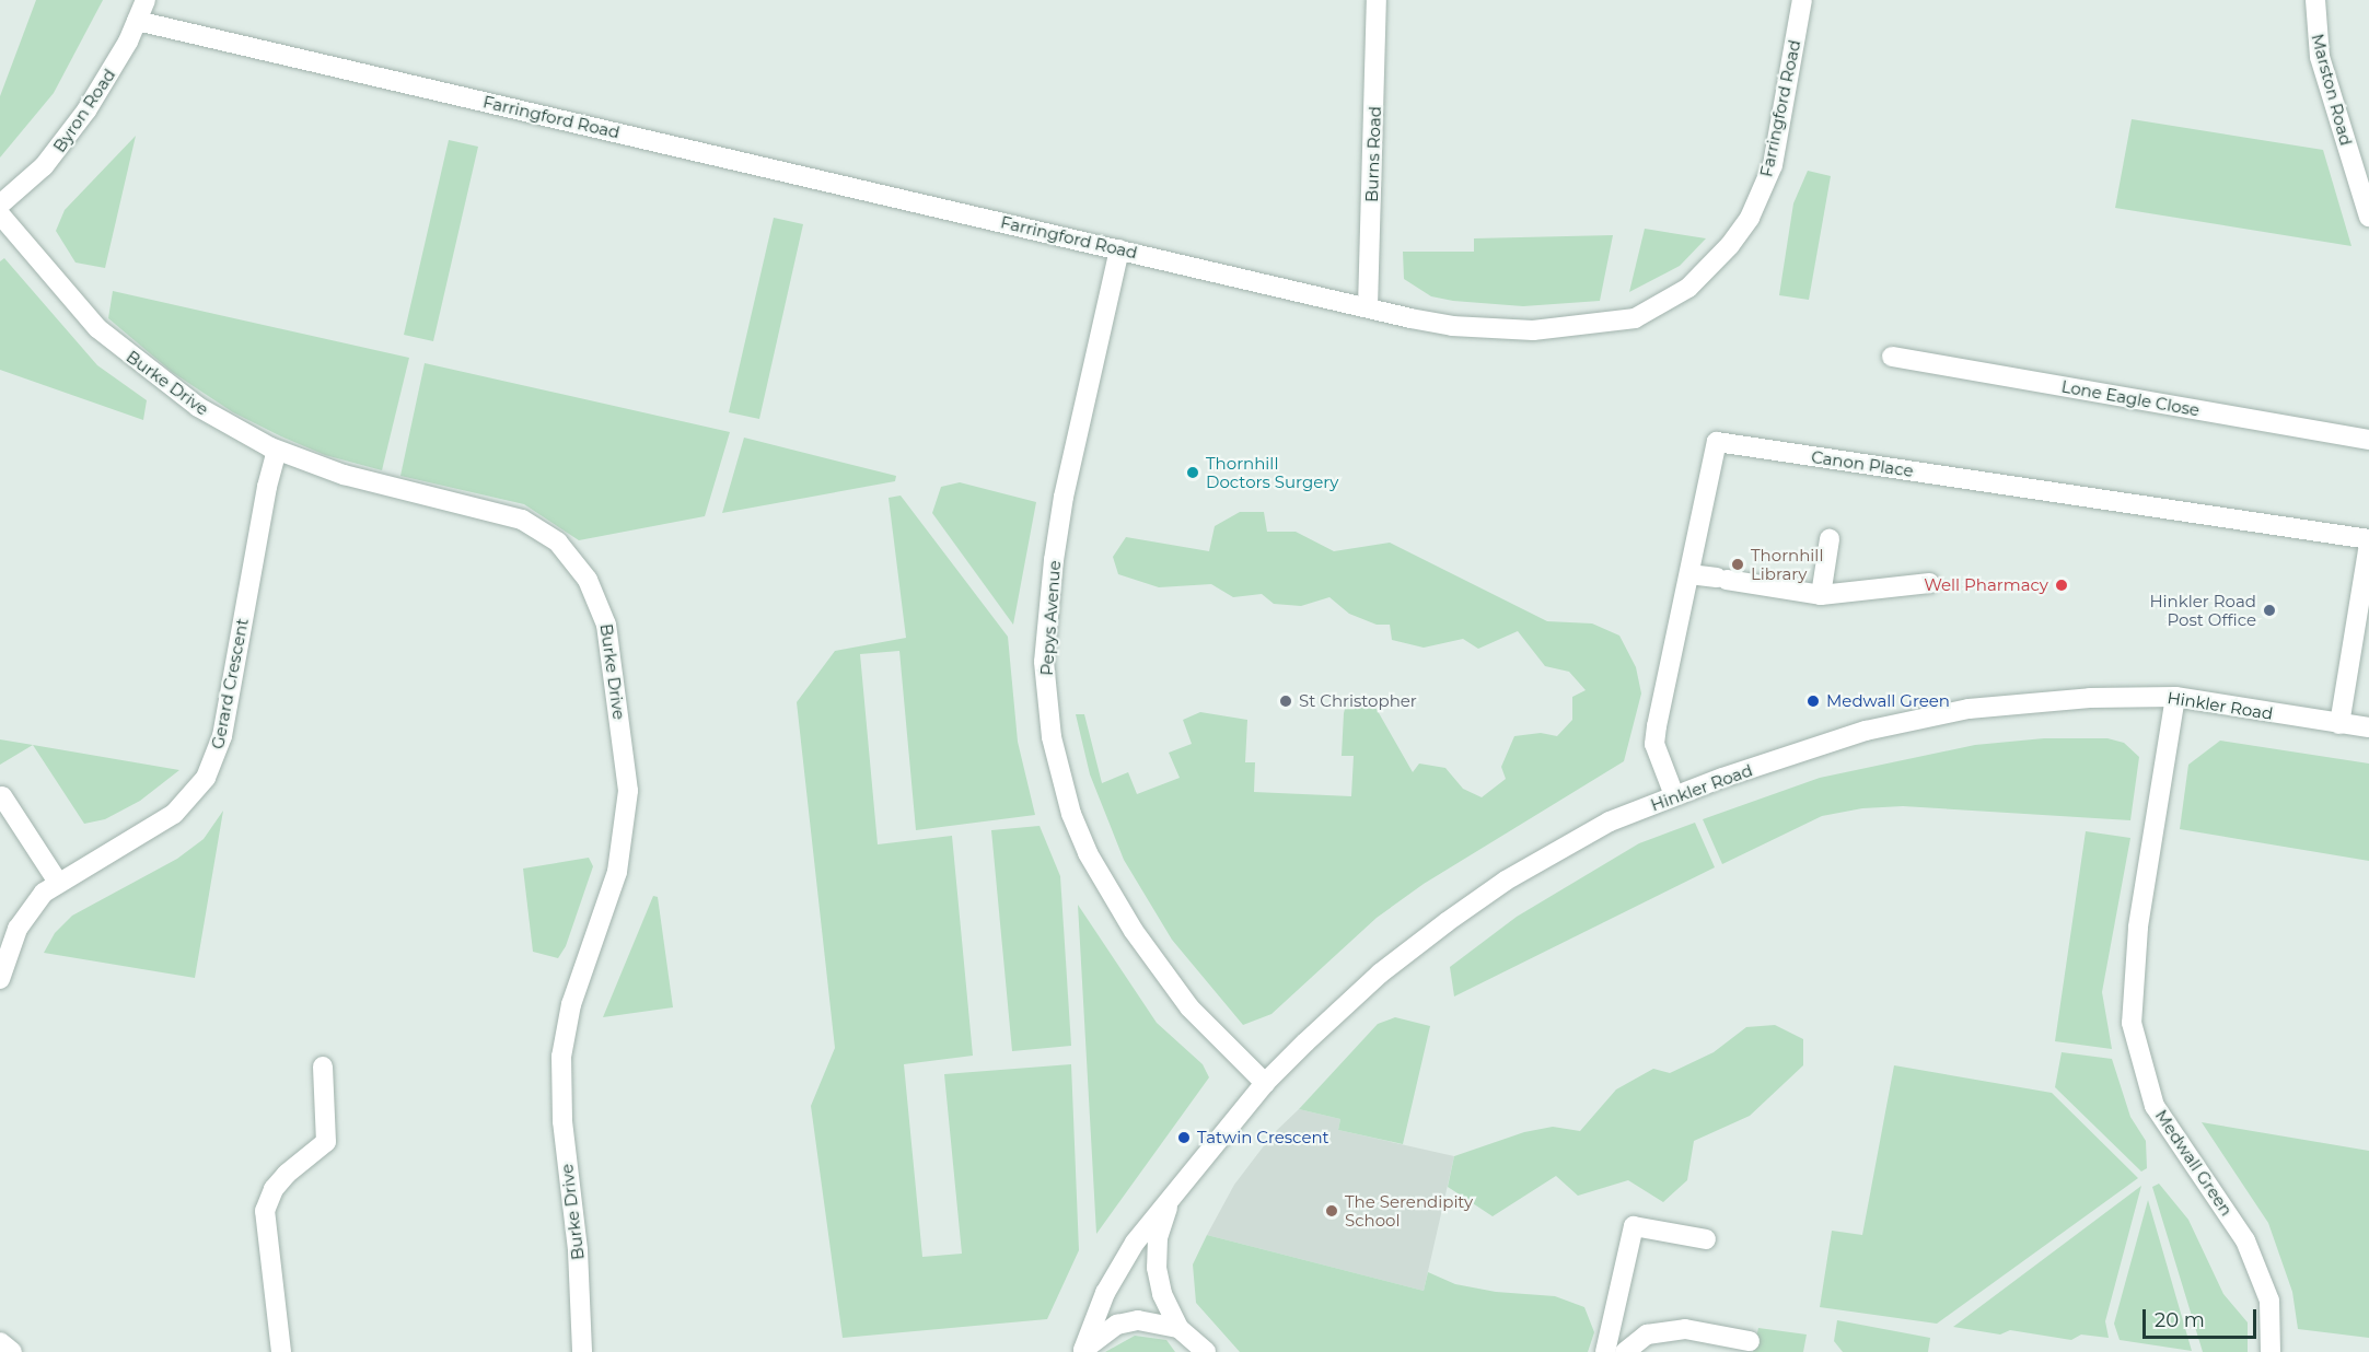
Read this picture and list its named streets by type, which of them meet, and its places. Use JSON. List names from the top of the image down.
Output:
{
  "streets": {
    "street": [
      "Marston Road",
      "Farringford Road",
      "Byron Road",
      "Burns Road",
      "Burke Drive",
      "Lone Eagle Close",
      "Canon Place",
      "Pepys Avenue",
      "Gerard Crescent",
      "Hinkler Road",
      "Medwall Green"
    ]
  },
  "crossings": [
    ["Farringford Road", "Byron Road"],
    ["Farringford Road", "Burns Road"],
    ["Farringford Road", "Pepys Avenue"],
    ["Burke Drive", "Gerard Crescent"],
    ["Canon Place", "Hinkler Road"],
    ["Pepys Avenue", "Hinkler Road"],
    ["Hinkler Road", "Medwall Green"]
  ],
  "places": [
    "Thornhill Doctors Surgery",
    "Thornhill Library",
    "Well Pharmacy",
    "Hinkler Road Post Office",
    "St Christopher",
    "Medwall Green",
    "Tatwin Crescent",
    "The Serendipity School"
  ],
  "scale_bar": "20 m"
}
